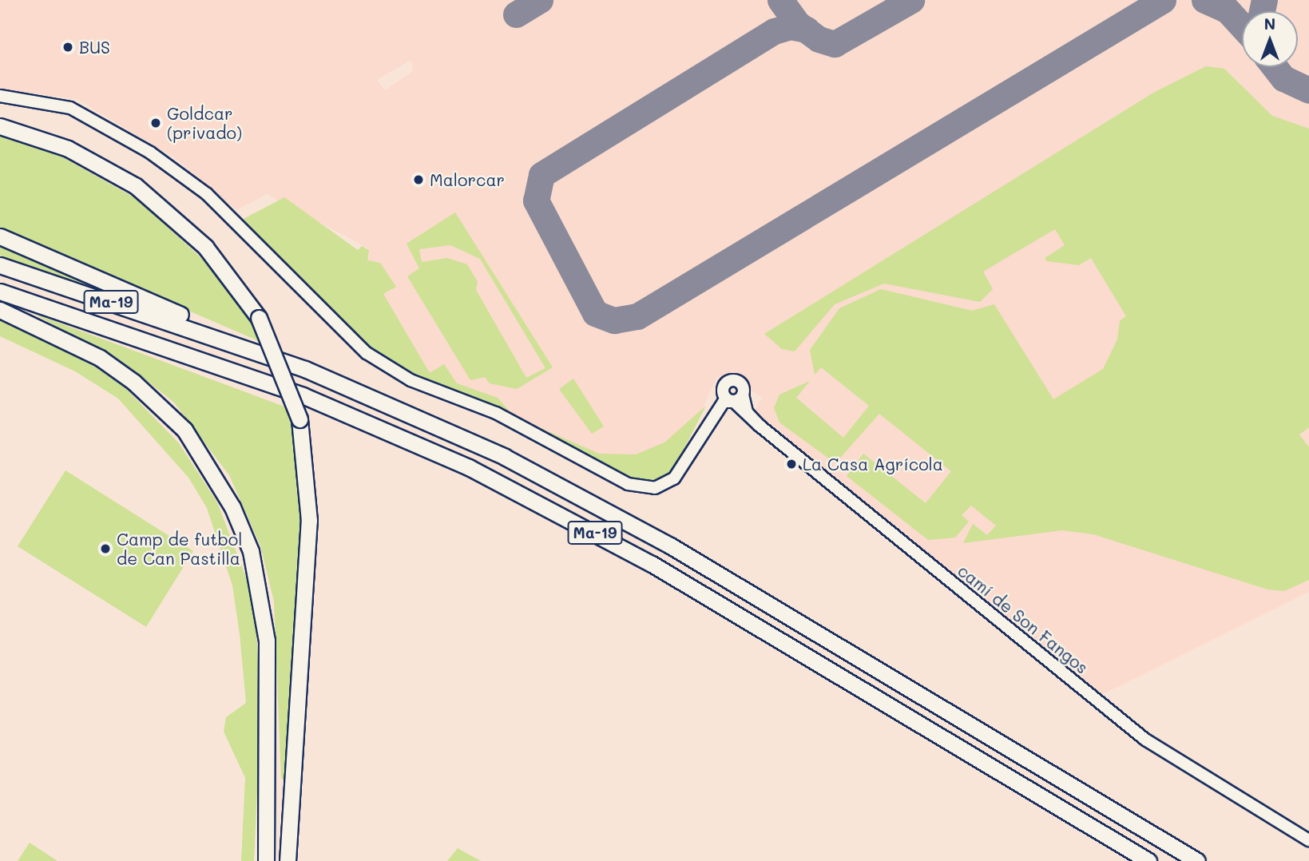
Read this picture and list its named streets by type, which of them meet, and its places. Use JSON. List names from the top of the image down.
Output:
{
  "streets": {
    "highway": ["Ma-19"],
    "street": ["camí de Son Fangos"]
  },
  "places": [
    "BUS",
    "Goldcar (privado)",
    "Malorcar",
    "La Casa Agrícola",
    "Camp de futbol de Can Pastilla"
  ],
  "north": "top"
}
